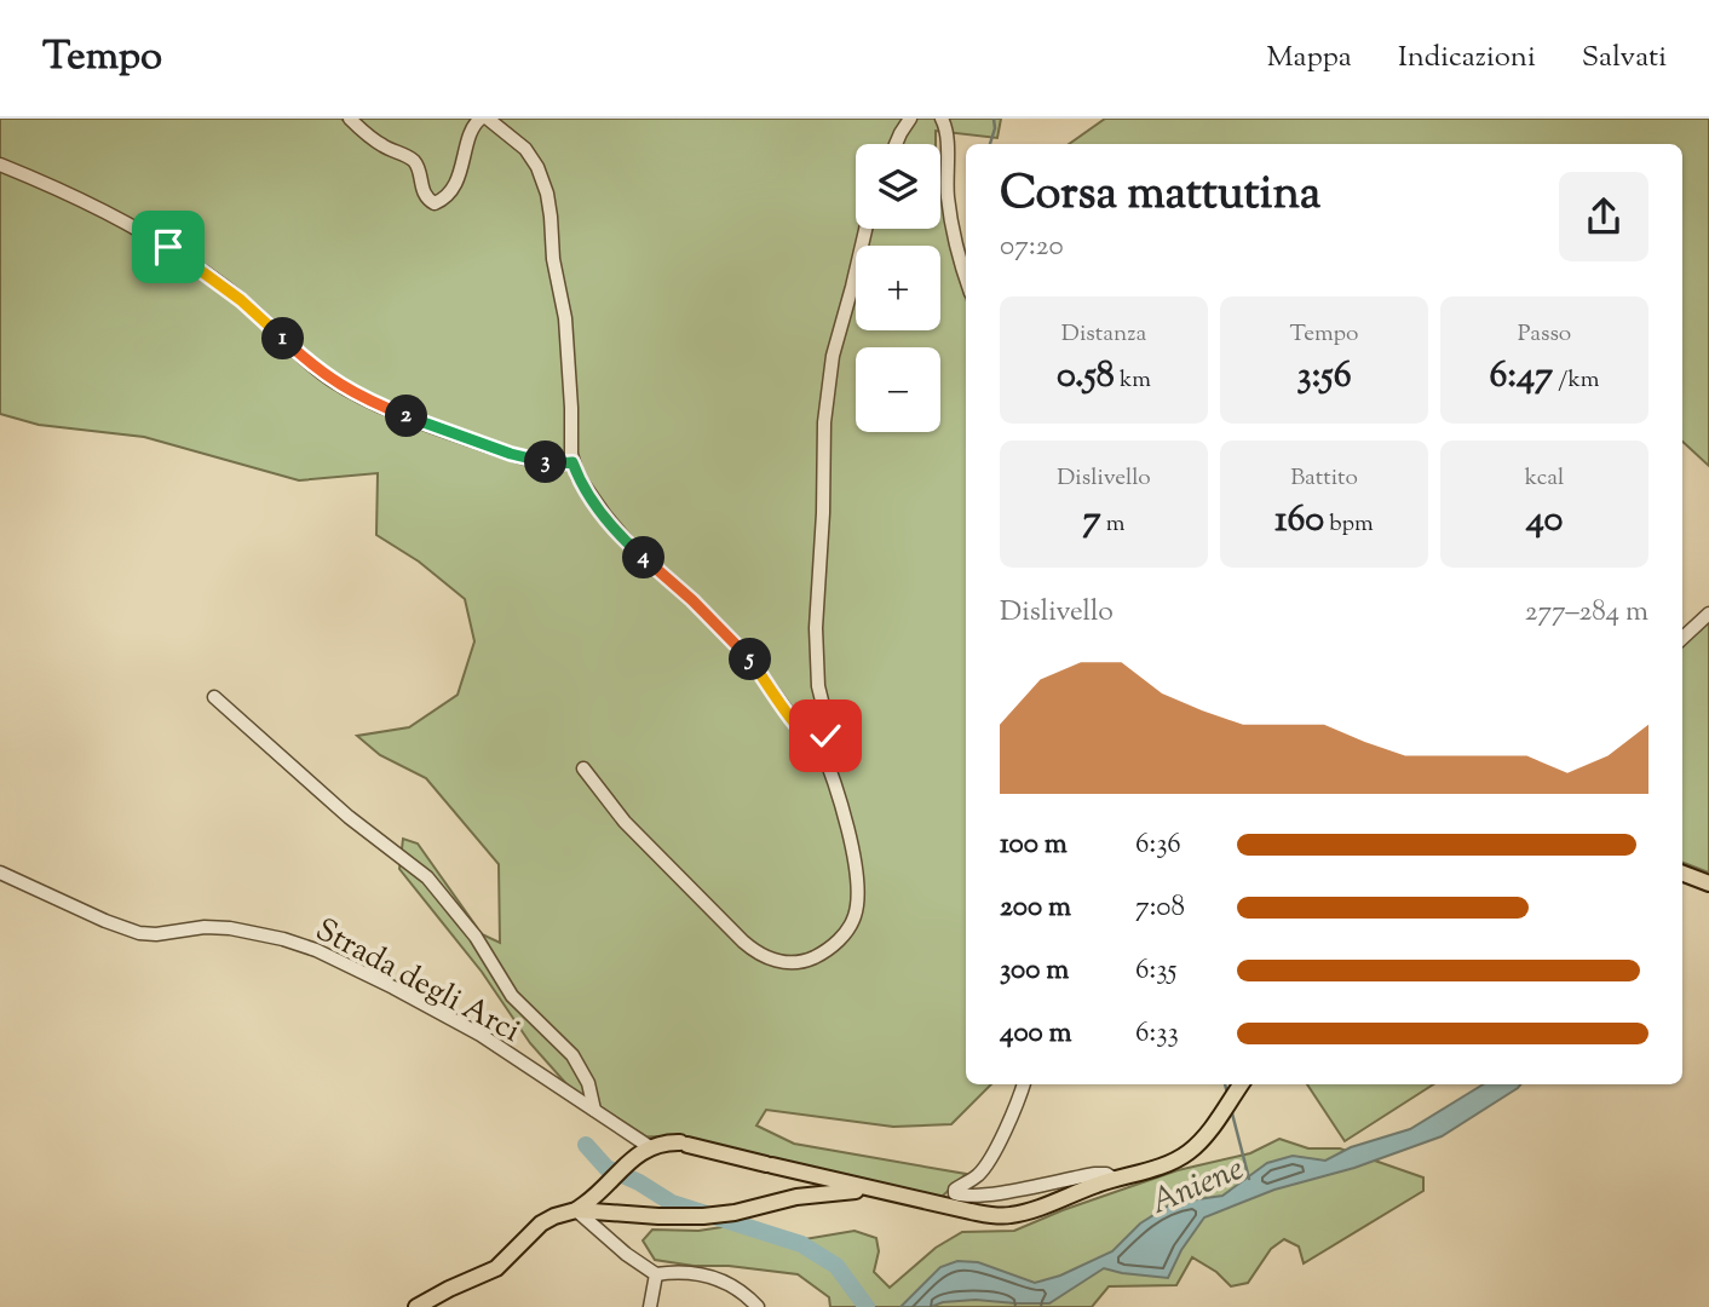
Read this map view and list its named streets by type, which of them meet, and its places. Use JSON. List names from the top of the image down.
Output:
{
  "streets": {
    "street": ["Strada degli Arci"]
  },
  "water": ["Aniene"],
  "page": {
    "header": "Tempo",
    "nav": ["Mappa", "Indicazioni", "Salvati"],
    "map_buttons": ["+", "−"],
    "heading": ["Corsa mattutina", "07:20"],
    "stats": [
      ["Distanza", "0.58 km"],
      ["Tempo", "3:56"],
      ["Passo", "6:47 /km"],
      ["Dislivello", "7 m"],
      ["Battito", "160 bpm"],
      ["kcal", "40"]
    ],
    "pins": [
      "1",
      "2",
      "3",
      "4",
      "5"
    ],
    "chart": ["Dislivello", "277–284 m"],
    "list": [
      {
        "name": "100 m",
        "note": "6:36"
      },
      {
        "name": "200 m",
        "note": "7:08"
      },
      {
        "name": "300 m",
        "note": "6:35"
      },
      {
        "name": "400 m",
        "note": "6:33"
      }
    ]
  }
}
